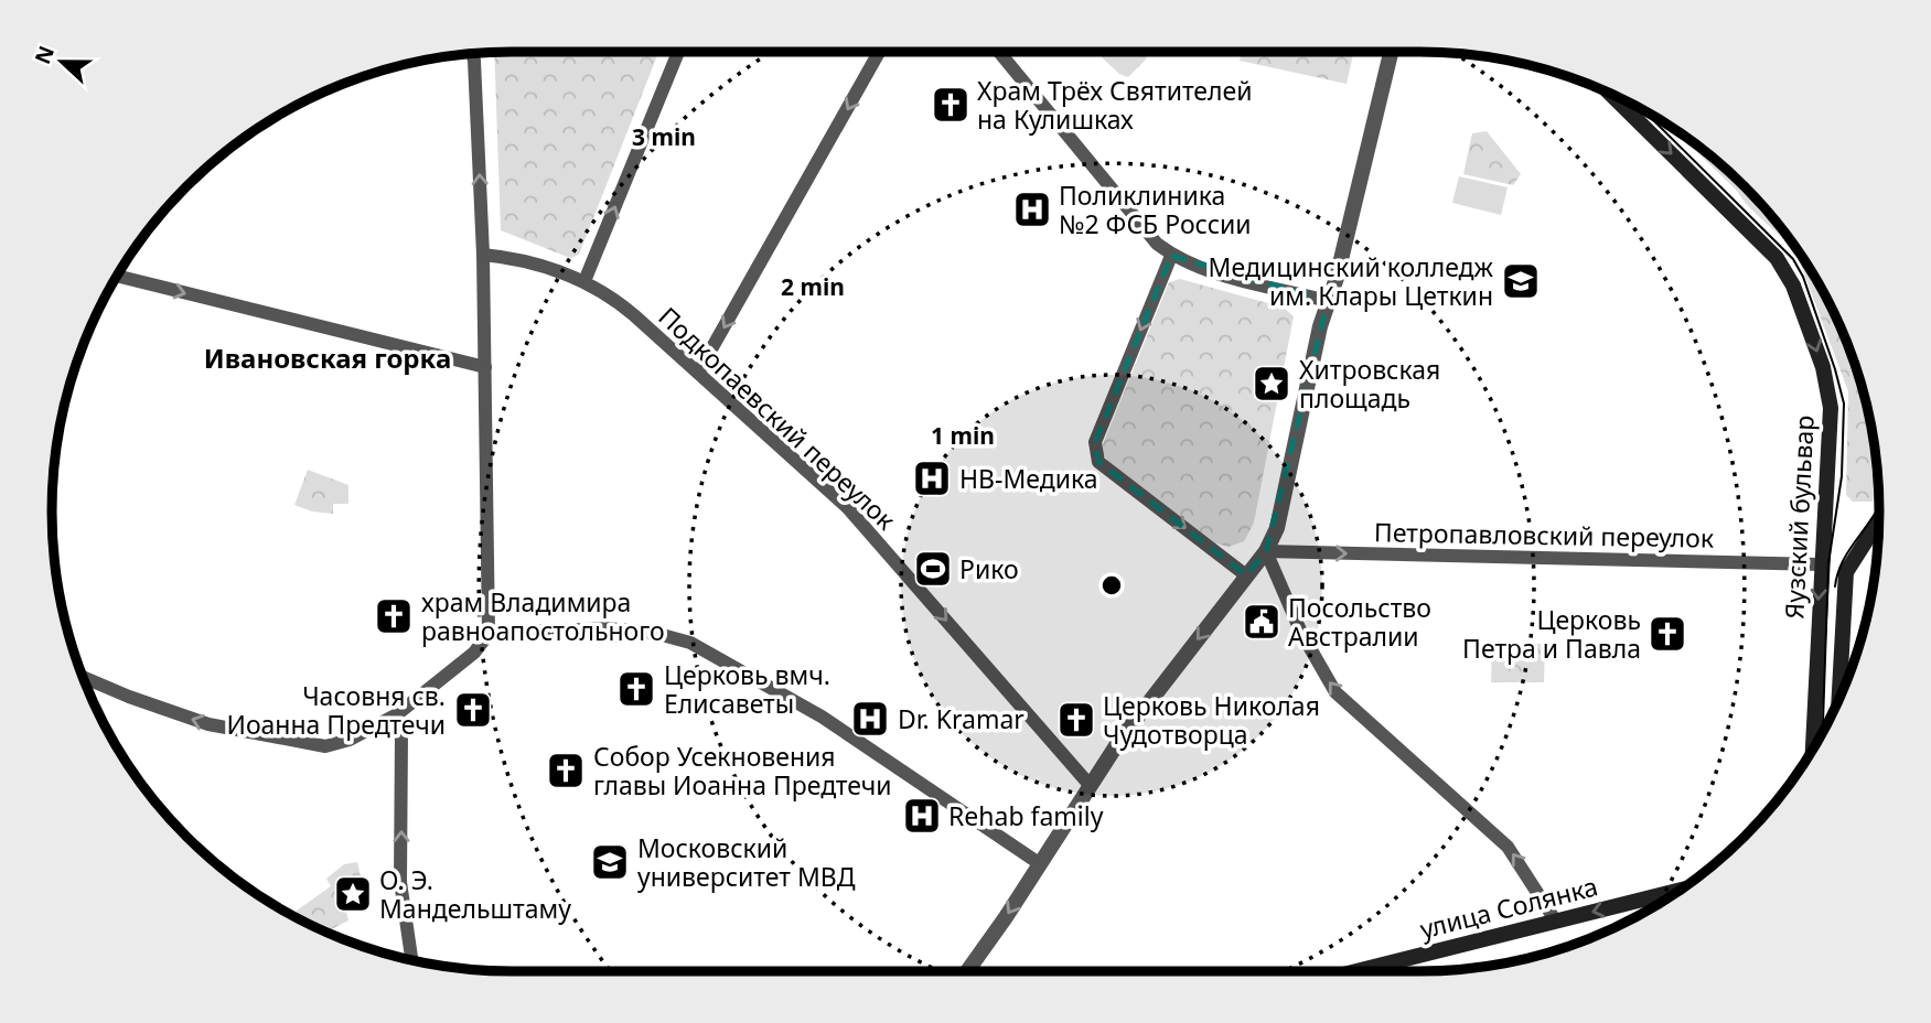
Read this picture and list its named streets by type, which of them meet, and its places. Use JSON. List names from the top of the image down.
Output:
{
  "streets": {
    "main road": ["Яузский бульвар", "улица Солянка"],
    "street": ["Подкопаевский переулок", "Петропавловский переулок"]
  },
  "crossings": [
    ["Яузский бульвар", "Петропавловский переулок"]
  ],
  "one_way": [
    "Подкопаевский переулок",
    "Яузский бульвар",
    "Петропавловский переулок",
    "улица Солянка"
  ],
  "districts": ["Ивановская горка"],
  "places": {
    "church": [
      "Храм Трёх Святителей на Кулишках",
      "храм Владимира равноапостольного",
      "Церковь Петра и Павла",
      "Церковь вмч. Елисаветы",
      "Часовня св. Иоанна Предтечи",
      "Церковь Николая Чудотворца",
      "Собор Усекновения главы Иоанна Предтечи"
    ],
    "hospital": [
      "Поликлиника №2 ФСБ России",
      "НВ-Медика",
      "Dr. Kramar",
      "Rehab family"
    ],
    "school or university": ["Медицинский колледж им. Клары Цеткин", "Московский университет МВД"],
    "place": ["Хитровская площадь", "О. Э. Мандельштаму"],
    "sports": ["Рико"],
    "public building": ["Посольство Австралии"]
  },
  "north": "left",
  "rings": ["3 min", "2 min", "1 min"]
}
